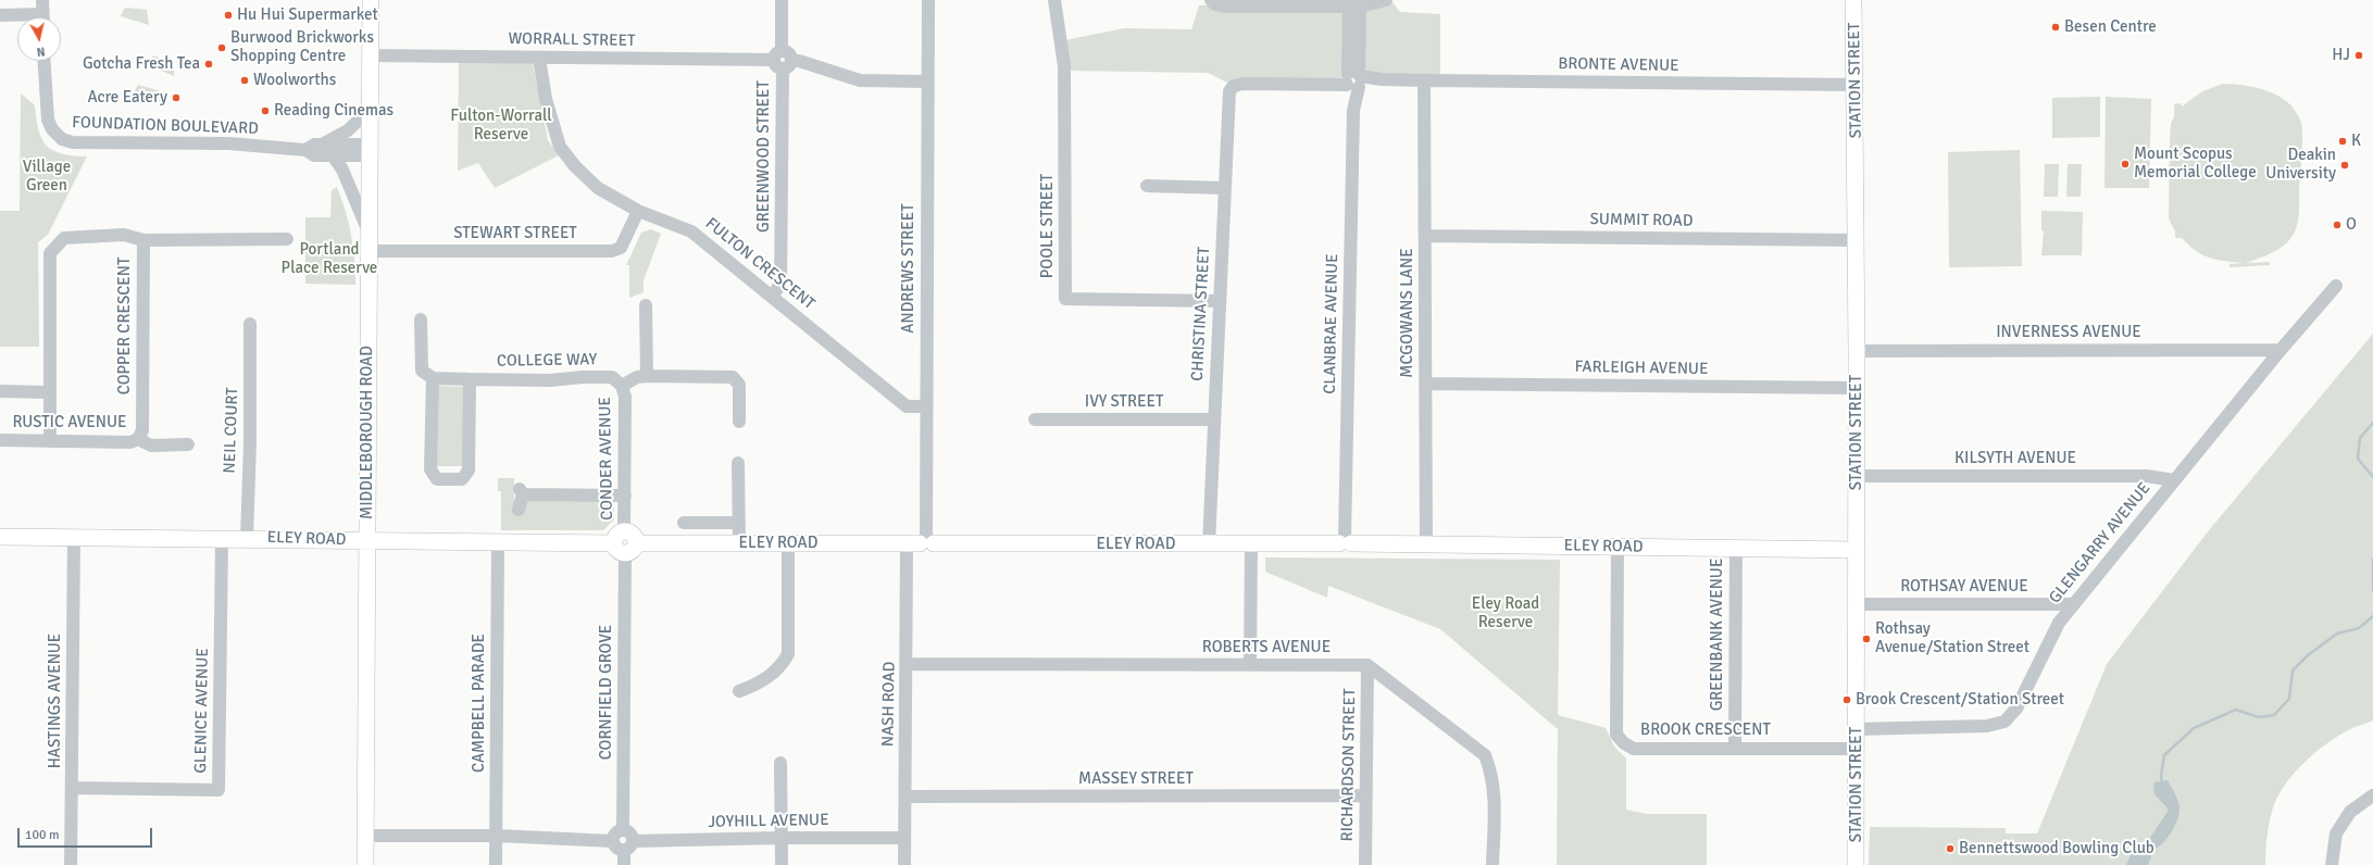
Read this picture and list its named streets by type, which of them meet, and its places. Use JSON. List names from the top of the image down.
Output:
{
  "streets": {
    "main road": ["STATION STREET", "MIDDLEBOROUGH ROAD", "ELEY ROAD"],
    "street": [
      "WORRALL STREET",
      "BRONTE AVENUE",
      "FOUNDATION BOULEVARD",
      "GREENWOOD STREET",
      "SUMMIT ROAD",
      "POOLE STREET",
      "STEWART STREET",
      "FULTON CRESCENT",
      "ANDREWS STREET",
      "MCGOWANS LANE",
      "CHRISTINA STREET",
      "CLANBRAE AVENUE",
      "COPPER CRESCENT",
      "INVERNESS AVENUE",
      "COLLEGE WAY",
      "FARLEIGH AVENUE",
      "IVY STREET",
      "RUSTIC AVENUE",
      "NEIL COURT",
      "CONDER AVENUE",
      "KILSYTH AVENUE",
      "GLENGARRY AVENUE",
      "ROTHSAY AVENUE",
      "GREENBANK AVENUE",
      "ROBERTS AVENUE",
      "CORNFIELD GROVE",
      "HASTINGS AVENUE",
      "CAMPBELL PARADE",
      "NASH ROAD",
      "GLENICE AVENUE",
      "BROOK CRESCENT",
      "RICHARDSON STREET",
      "MASSEY STREET",
      "JOYHILL AVENUE"
    ]
  },
  "crossings": [
    ["WORRALL STREET", "GREENWOOD STREET"],
    ["WORRALL STREET", "FULTON CRESCENT"],
    ["WORRALL STREET", "ANDREWS STREET"],
    ["WORRALL STREET", "MIDDLEBOROUGH ROAD"],
    ["BRONTE AVENUE", "STATION STREET"],
    ["BRONTE AVENUE", "MCGOWANS LANE"],
    ["BRONTE AVENUE", "CHRISTINA STREET"],
    ["BRONTE AVENUE", "CLANBRAE AVENUE"],
    ["STATION STREET", "SUMMIT ROAD"],
    ["STATION STREET", "INVERNESS AVENUE"],
    ["STATION STREET", "FARLEIGH AVENUE"],
    ["STATION STREET", "KILSYTH AVENUE"],
    ["STATION STREET", "ELEY ROAD"],
    ["STATION STREET", "GLENGARRY AVENUE"],
    ["STATION STREET", "ROTHSAY AVENUE"],
    ["STATION STREET", "BROOK CRESCENT"],
    ["FOUNDATION BOULEVARD", "MIDDLEBOROUGH ROAD"],
    ["GREENWOOD STREET", "FULTON CRESCENT"],
    ["SUMMIT ROAD", "MCGOWANS LANE"],
    ["POOLE STREET", "CHRISTINA STREET"],
    ["STEWART STREET", "FULTON CRESCENT"],
    ["STEWART STREET", "MIDDLEBOROUGH ROAD"],
    ["FULTON CRESCENT", "ANDREWS STREET"],
    ["ANDREWS STREET", "ELEY ROAD"],
    ["ANDREWS STREET", "NASH ROAD"],
    ["MCGOWANS LANE", "FARLEIGH AVENUE"],
    ["MCGOWANS LANE", "ELEY ROAD"],
    ["CHRISTINA STREET", "IVY STREET"],
    ["CHRISTINA STREET", "ELEY ROAD"],
    ["CLANBRAE AVENUE", "ELEY ROAD"],
    ["COPPER CRESCENT", "RUSTIC AVENUE"],
    ["INVERNESS AVENUE", "GLENGARRY AVENUE"],
    ["COLLEGE WAY", "CONDER AVENUE"],
    ["NEIL COURT", "ELEY ROAD"],
    ["MIDDLEBOROUGH ROAD", "ELEY ROAD"],
    ["CONDER AVENUE", "ELEY ROAD"],
    ["CONDER AVENUE", "CORNFIELD GROVE"],
    ["KILSYTH AVENUE", "GLENGARRY AVENUE"],
    ["ELEY ROAD", "GREENBANK AVENUE"],
    ["ELEY ROAD", "CORNFIELD GROVE"],
    ["ELEY ROAD", "HASTINGS AVENUE"],
    ["ELEY ROAD", "CAMPBELL PARADE"],
    ["ELEY ROAD", "NASH ROAD"],
    ["ELEY ROAD", "GLENICE AVENUE"],
    ["ELEY ROAD", "BROOK CRESCENT"],
    ["GLENGARRY AVENUE", "ROTHSAY AVENUE"],
    ["GREENBANK AVENUE", "BROOK CRESCENT"],
    ["ROBERTS AVENUE", "NASH ROAD"],
    ["ROBERTS AVENUE", "RICHARDSON STREET"],
    ["CORNFIELD GROVE", "JOYHILL AVENUE"],
    ["HASTINGS AVENUE", "GLENICE AVENUE"],
    ["NASH ROAD", "MASSEY STREET"],
    ["NASH ROAD", "JOYHILL AVENUE"],
    ["RICHARDSON STREET", "MASSEY STREET"]
  ],
  "parks": [
    "Fulton-Worrall Reserve",
    "Village Green",
    "Portland Place Reserve",
    "Eley Road Reserve"
  ],
  "places": [
    "Hu Hui Supermarket",
    "Besen Centre",
    "Burwood Brickworks Shopping Centre",
    "HJ",
    "Gotcha Fresh Tea",
    "Woolworths",
    "Acre Eatery",
    "Reading Cinemas",
    "K",
    "Mount Scopus Memorial College",
    "Deakin University",
    "O",
    "Rothsay Avenue/Station Street",
    "Brook Crescent/Station Street",
    "Bennettswood Bowling Club"
  ],
  "scale_bar": "100 m",
  "north": "bottom"
}
